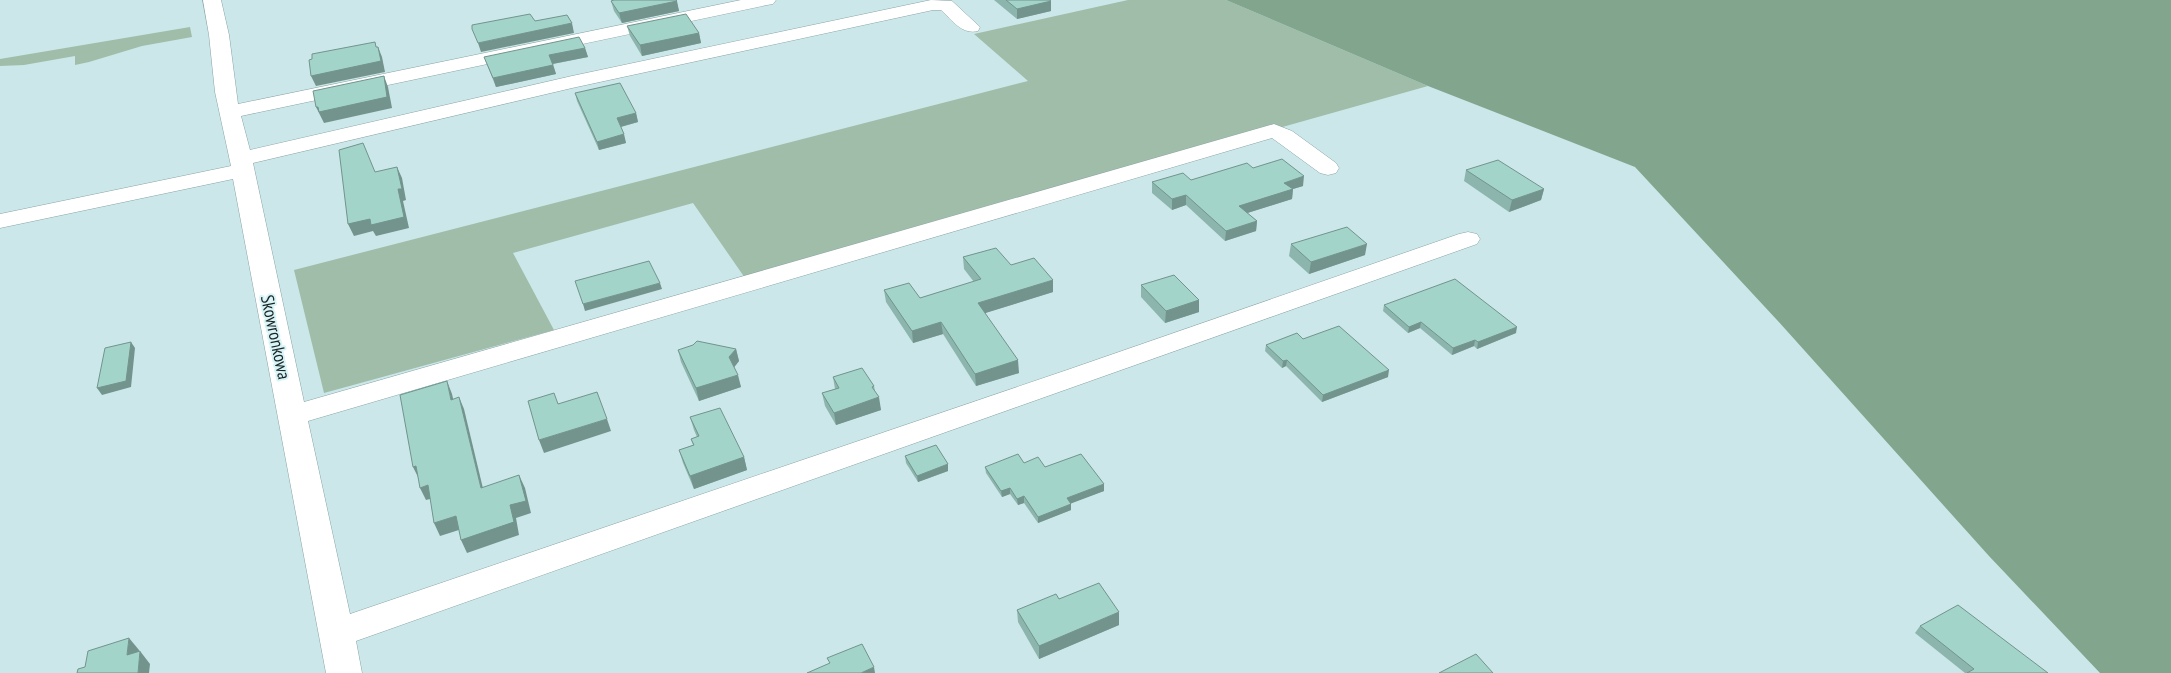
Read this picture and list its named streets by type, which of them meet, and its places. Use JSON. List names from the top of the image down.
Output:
{
  "streets": {
    "street": ["Skowronkowa"]
  }
}
